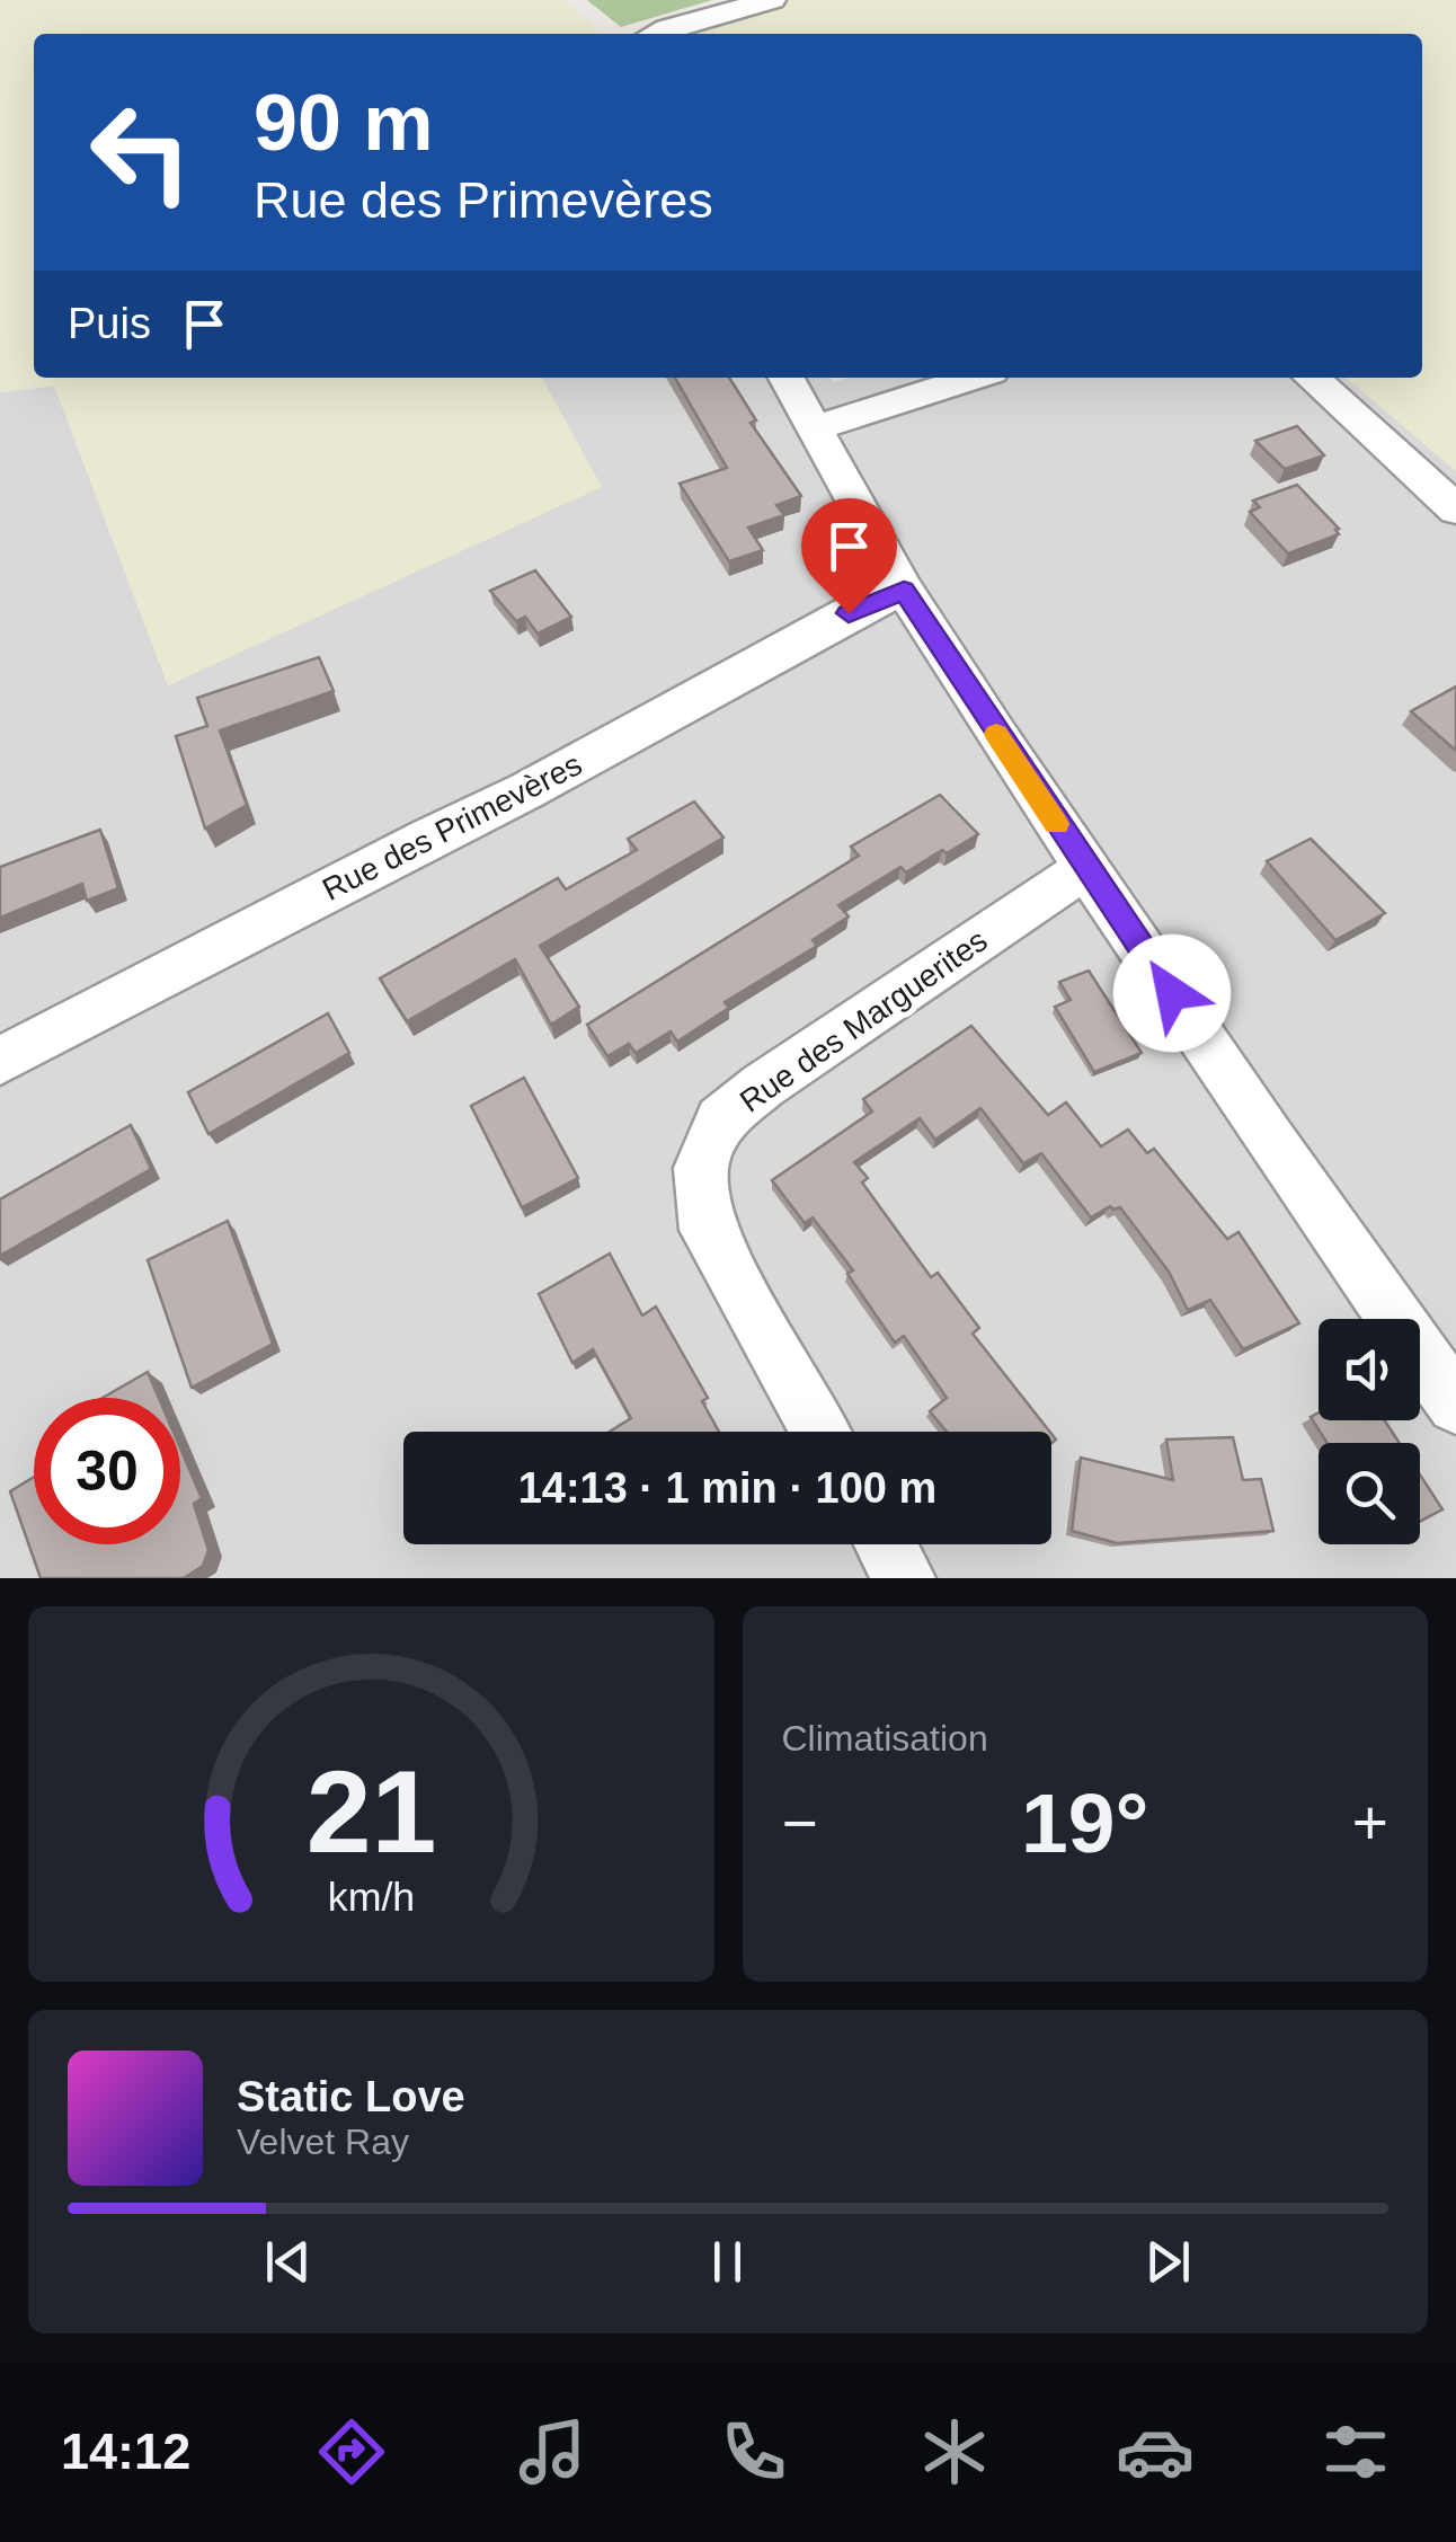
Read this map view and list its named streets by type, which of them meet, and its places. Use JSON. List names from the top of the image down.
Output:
{
  "streets": {
    "street": ["Rue des Primevères", "Rue des Marguerites"]
  },
  "page": {
    "turn": ["90 m", "Rue des Primevères"],
    "then": "Puis",
    "limit": "30",
    "trip": "14:13 · 1 min · 100 m",
    "tile": "Climatisation",
    "heat": ["−", "19°", "+"],
    "song": ["Static Love", "Velvet Ray"],
    "tabs": "14:12",
    "gauge": ["21", "km/h"]
  }
}
